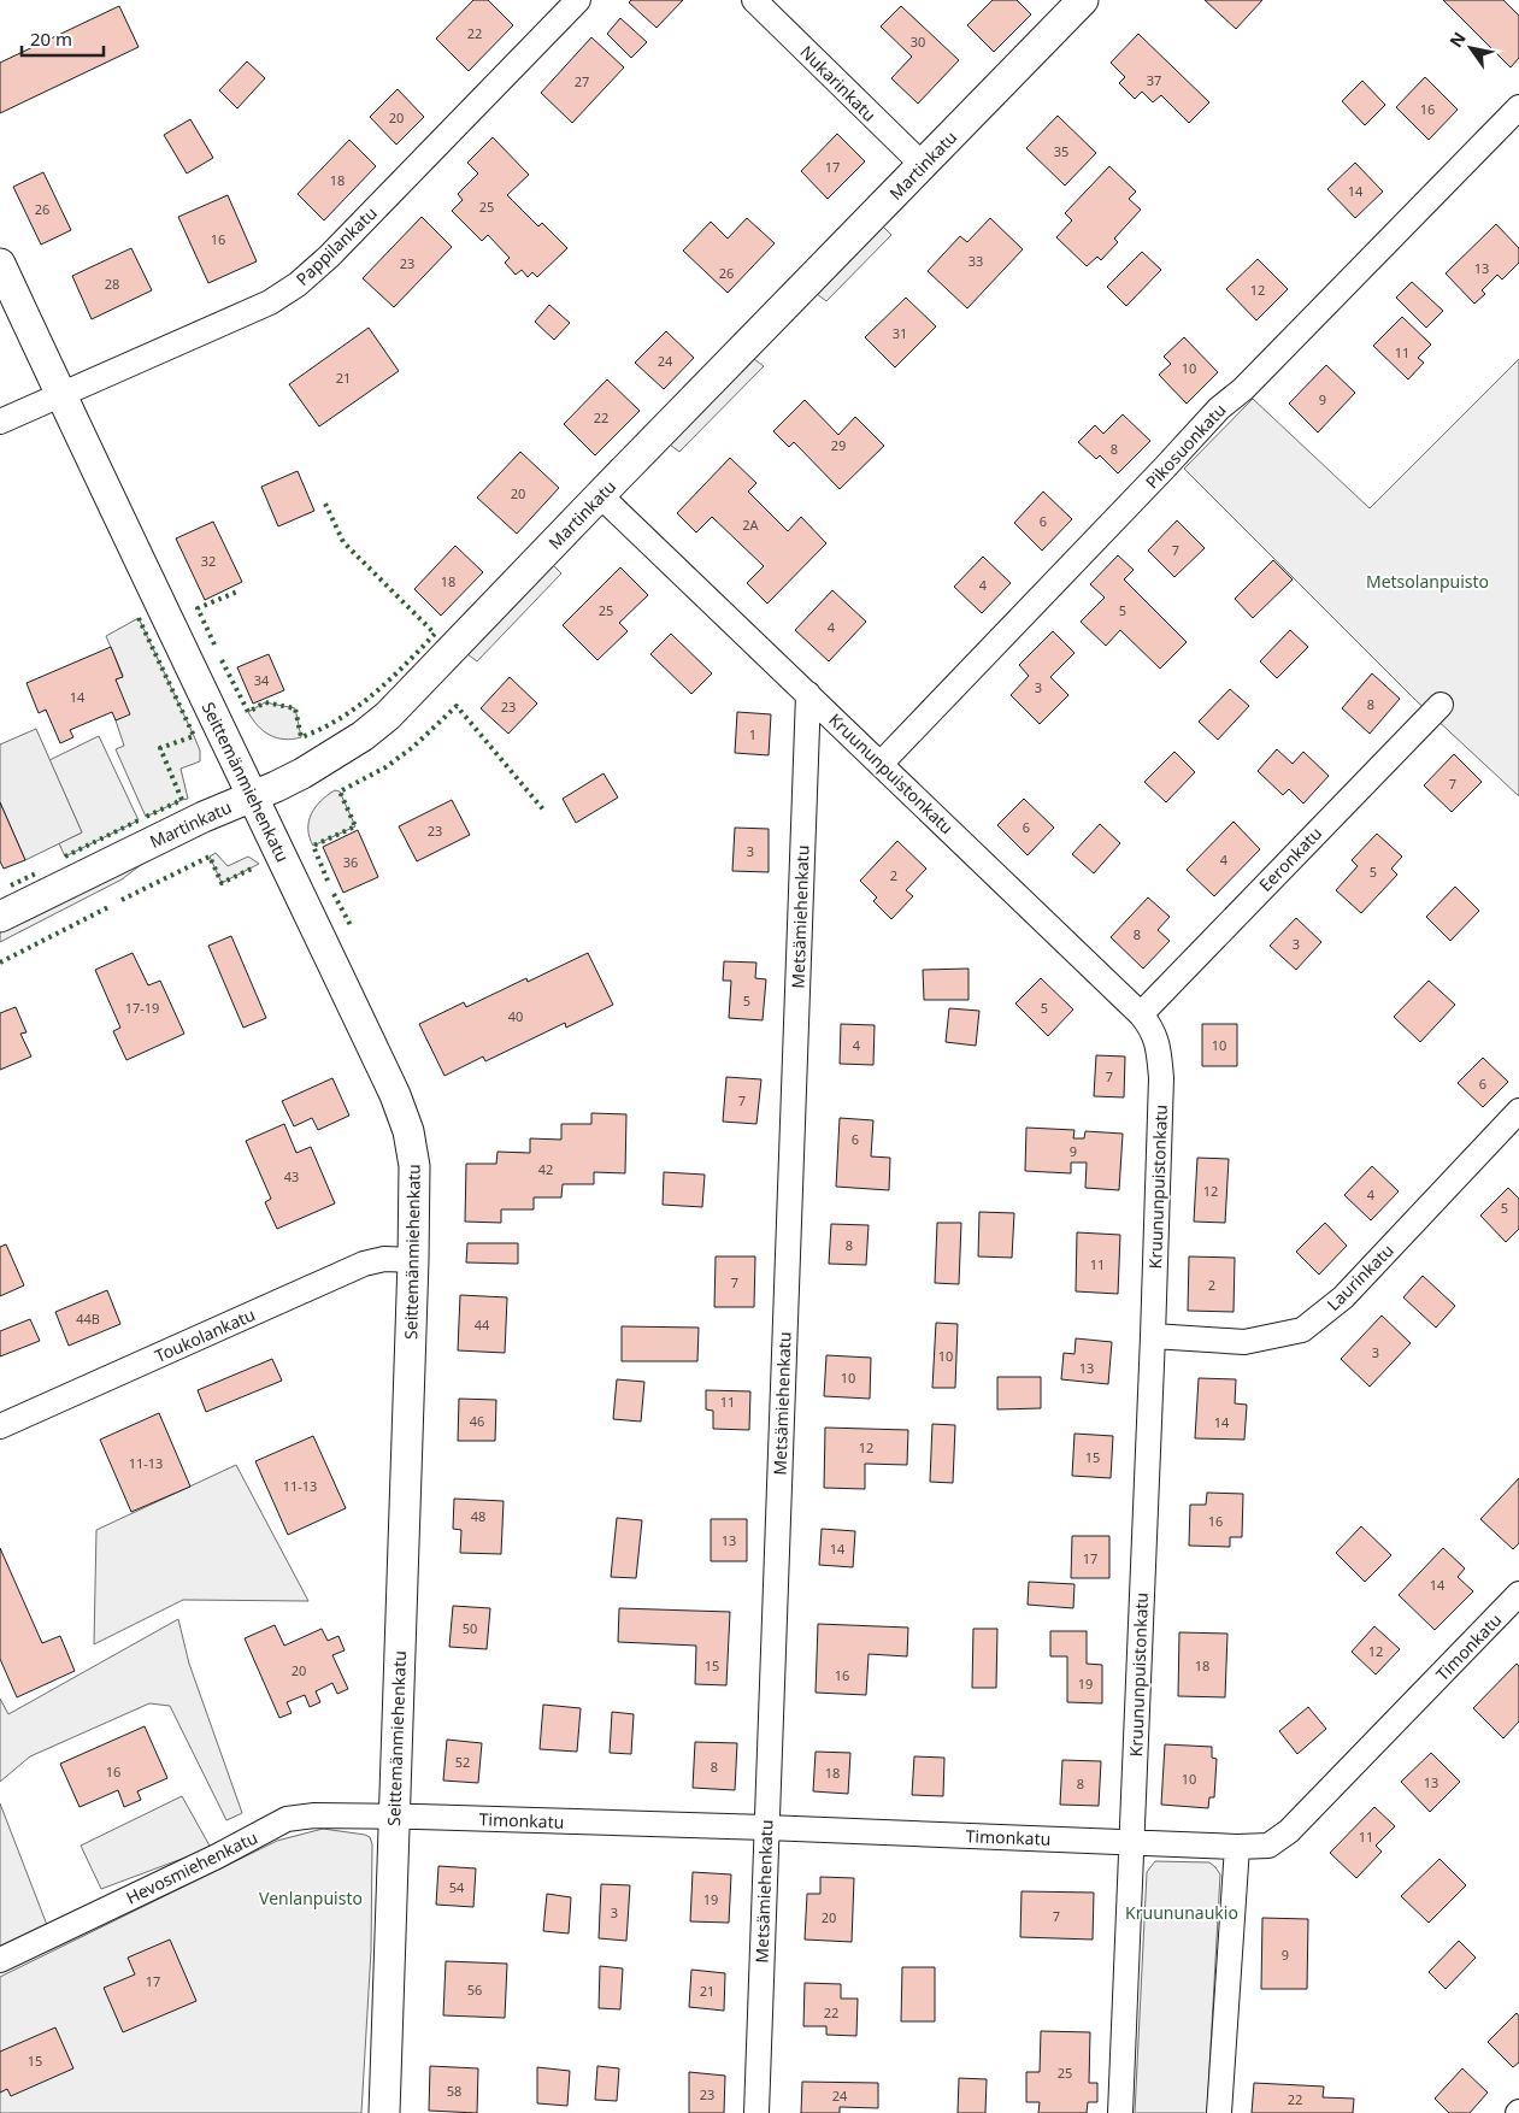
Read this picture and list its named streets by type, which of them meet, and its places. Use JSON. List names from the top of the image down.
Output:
{
  "streets": {
    "street": [
      "Nukarinkatu",
      "Martinkatu",
      "Pappilankatu",
      "Pikosuonkatu",
      "Kruununpuistonkatu",
      "Seittemänmiehenkatu",
      "Eeronkatu",
      "Metsämiehenkatu",
      "Laurinkatu",
      "Toukolankatu",
      "Timonkatu",
      "Hevosmiehenkatu"
    ]
  },
  "crossings": [
    ["Nukarinkatu", "Martinkatu"],
    ["Martinkatu", "Kruununpuistonkatu"],
    ["Martinkatu", "Seittemänmiehenkatu"],
    ["Pappilankatu", "Seittemänmiehenkatu"],
    ["Pikosuonkatu", "Kruununpuistonkatu"],
    ["Kruununpuistonkatu", "Eeronkatu"],
    ["Kruununpuistonkatu", "Metsämiehenkatu"],
    ["Kruununpuistonkatu", "Laurinkatu"],
    ["Kruununpuistonkatu", "Timonkatu"],
    ["Seittemänmiehenkatu", "Toukolankatu"],
    ["Seittemänmiehenkatu", "Timonkatu"],
    ["Seittemänmiehenkatu", "Hevosmiehenkatu"],
    ["Metsämiehenkatu", "Timonkatu"],
    ["Timonkatu", "Hevosmiehenkatu"]
  ],
  "parks": ["Metsolanpuisto", "Venlanpuisto", "Kruununaukio"],
  "house_numbers": [
    "22",
    "30",
    "37",
    "27",
    "16",
    "20",
    "35",
    "17",
    "18",
    "14",
    "25",
    "26",
    "16",
    "33",
    "23",
    "13",
    "26",
    "28",
    "12",
    "31",
    "11",
    "24",
    "10",
    "21",
    "9",
    "22",
    "29",
    "8",
    "20",
    "6",
    "2A",
    "7",
    "32",
    "18",
    "4",
    "25",
    "5",
    "4",
    "34",
    "3",
    "14",
    "8",
    "23",
    "1",
    "7",
    "6",
    "23",
    "3",
    "4",
    "36",
    "5",
    "2",
    "8",
    "3",
    "5",
    "17-19",
    "5",
    "40",
    "4",
    "10",
    "7",
    "6",
    "7",
    "6",
    "9",
    "42",
    "43",
    "12",
    "4",
    "5",
    "8",
    "11",
    "7",
    "2",
    "44B",
    "44",
    "3",
    "10",
    "13",
    "10",
    "11",
    "46",
    "14",
    "12",
    "15",
    "11-13",
    "11-13",
    "48",
    "16",
    "13",
    "14",
    "17",
    "14",
    "50",
    "12",
    "15",
    "18",
    "20",
    "16",
    "19",
    "52",
    "8",
    "16",
    "18",
    "10",
    "13",
    "8",
    "11",
    "54",
    "19",
    "3",
    "7",
    "20",
    "9",
    "17",
    "56",
    "21",
    "22",
    "15",
    "25",
    "58",
    "23",
    "24",
    "22"
  ],
  "scale_bar": "20 m",
  "north": "top left"
}
